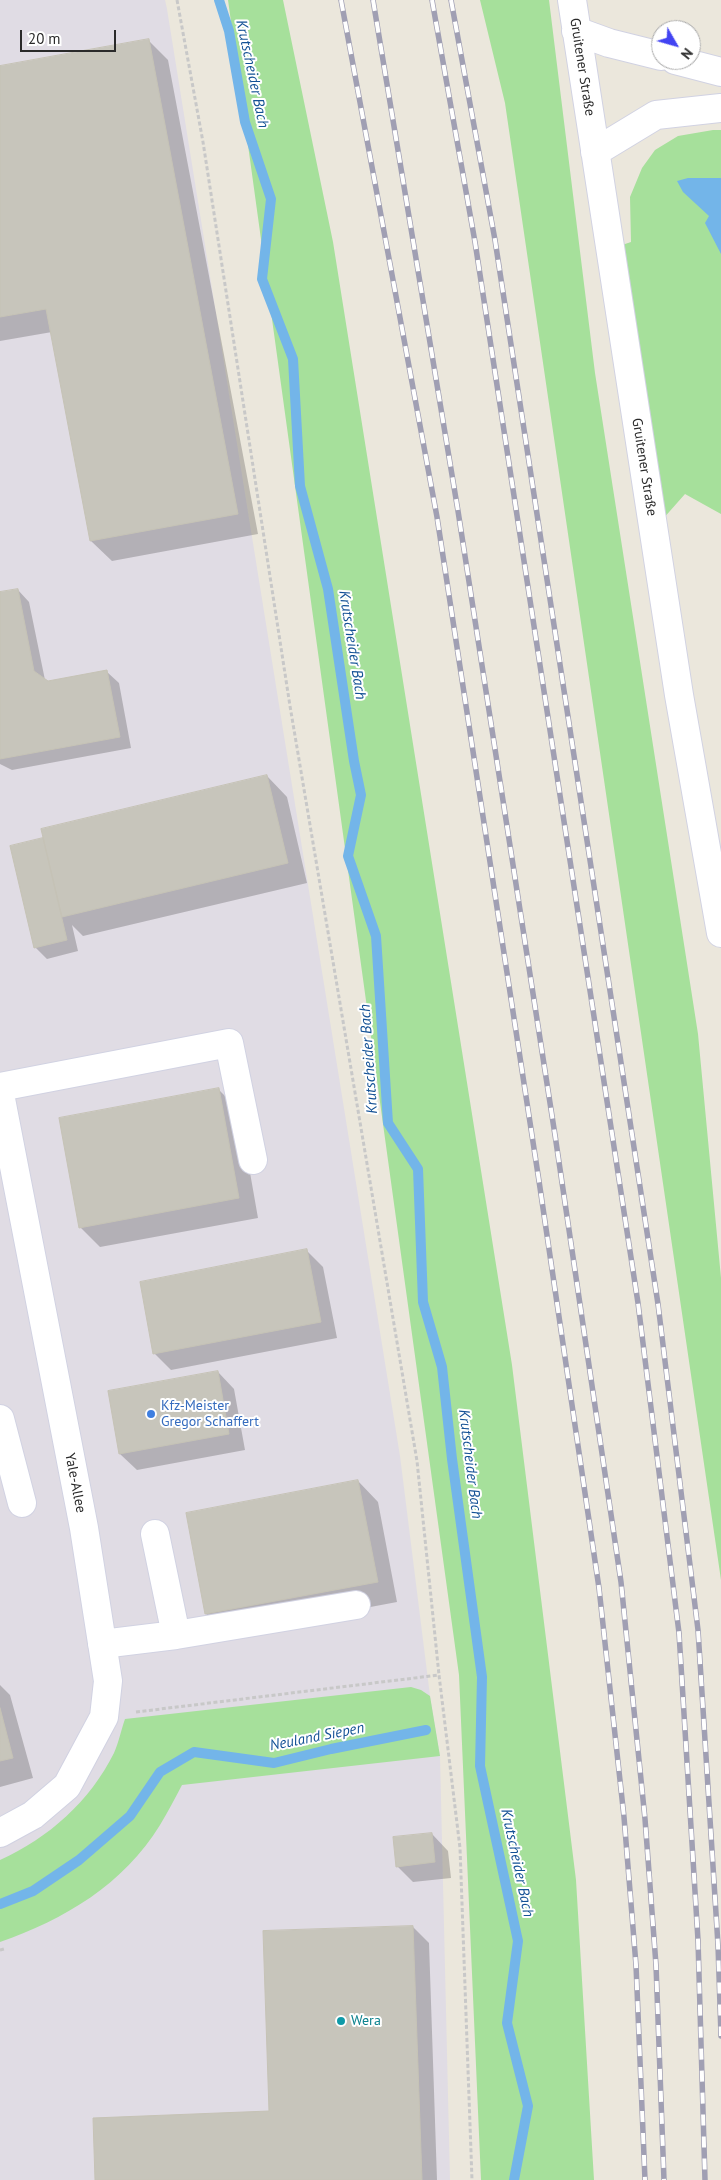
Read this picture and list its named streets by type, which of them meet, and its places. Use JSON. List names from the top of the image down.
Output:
{
  "streets": {
    "street": ["Gruitener Straße", "Yale-Allee"]
  },
  "water": ["Krutscheider Bach", "Neuland Siepen"],
  "places": ["Kfz-Meister Gregor Schaffert", "Wera"],
  "scale_bar": "20 m",
  "north": "bottom right"
}
